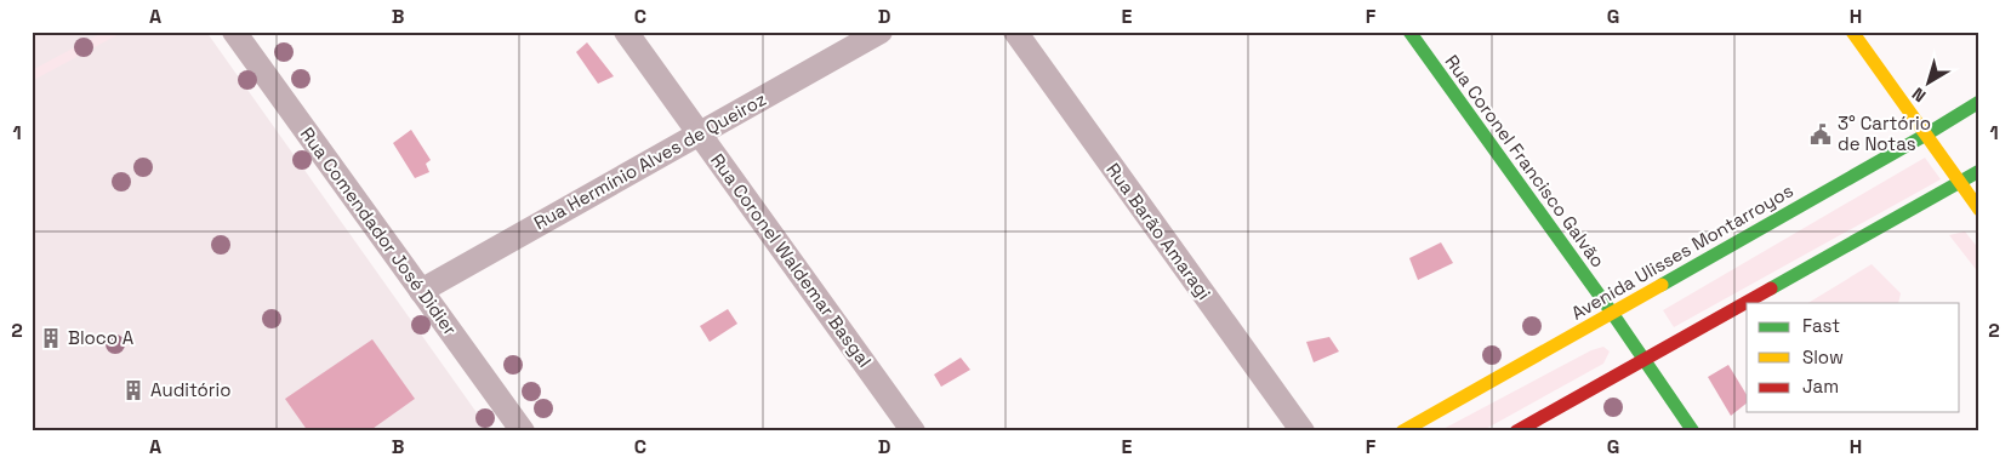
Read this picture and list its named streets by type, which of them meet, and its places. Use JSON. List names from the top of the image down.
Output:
{
  "streets": {
    "main road": ["Rua Coronel Francisco Galvão", "Avenida Ulisses Montarroyos"],
    "street": [
      "Rua Hermínio Alves de Queiroz",
      "Rua Comendador José Didier",
      "Rua Barão Amaragi",
      "Rua Coronel Waldemar Basgal"
    ]
  },
  "crossings": [
    ["Rua Hermínio Alves de Queiroz", "Rua Comendador José Didier"],
    ["Rua Hermínio Alves de Queiroz", "Rua Coronel Waldemar Basgal"],
    ["Rua Coronel Francisco Galvão", "Avenida Ulisses Montarroyos"]
  ],
  "places": {
    "public building": ["3° Cartório de Notas"],
    "building": ["Bloco A", "Auditório"]
  },
  "legend": ["Fast", "Slow", "Jam"],
  "north": "bottom left",
  "grid": {
    "columns": [
      "A",
      "B",
      "C",
      "D",
      "E",
      "F",
      "G",
      "H"
    ],
    "rows": ["1", "2"]
  }
}
